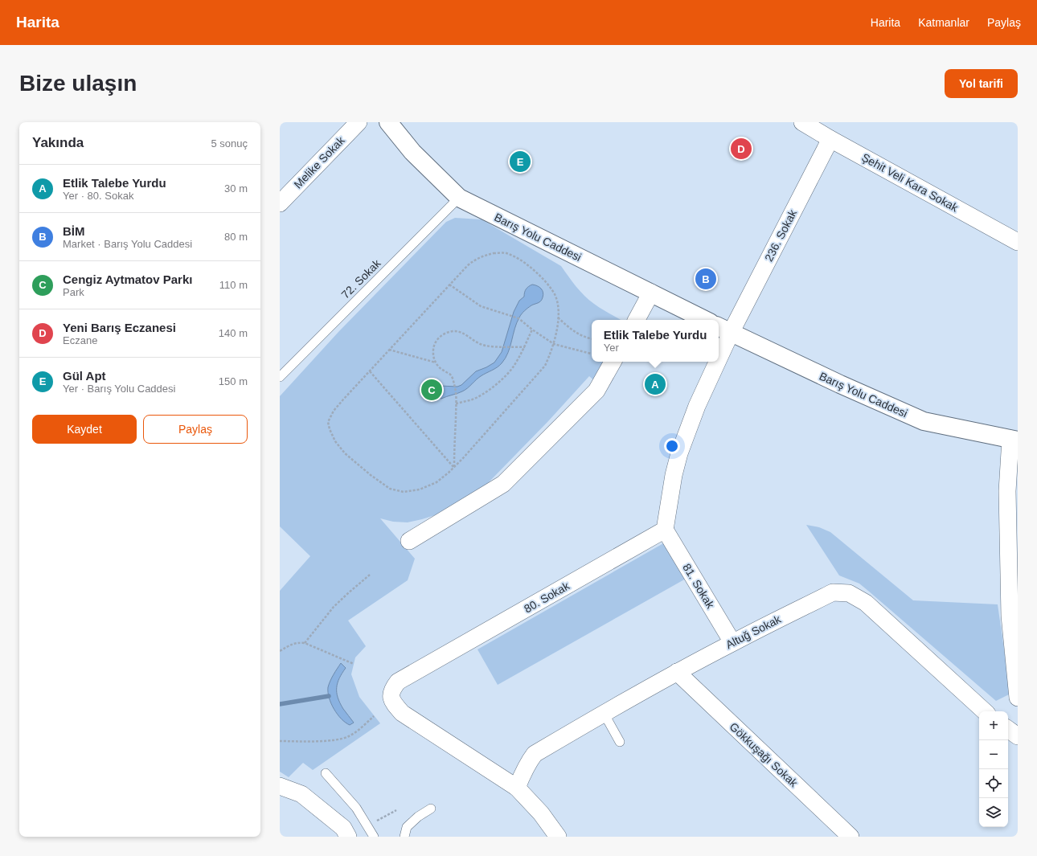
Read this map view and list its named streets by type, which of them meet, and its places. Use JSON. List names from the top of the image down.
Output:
{
  "streets": {
    "street": [
      "Melike Sokak",
      "Şehit Veli Kara Sokak",
      "236. Sokak",
      "Barış Yolu Caddesi",
      "81. Sokak",
      "80. Sokak",
      "Altuğ Sokak",
      "Gökkuşağı Sokak"
    ],
    "lane": ["72. Sokak"]
  },
  "crossings": [
    ["Şehit Veli Kara Sokak", "236. Sokak"],
    ["236. Sokak", "Barış Yolu Caddesi"],
    ["Barış Yolu Caddesi", "72. Sokak"],
    ["81. Sokak", "80. Sokak"],
    ["81. Sokak", "Altuğ Sokak"],
    ["80. Sokak", "Altuğ Sokak"],
    ["Altuğ Sokak", "Gökkuşağı Sokak"]
  ],
  "page": {
    "header": "Harita",
    "nav": ["Harita", "Katmanlar", "Paylaş"],
    "buttons": [
      "Yol tarifi",
      ["Kaydet", "Paylaş"]
    ],
    "title": "Bize ulaşın",
    "heading": ["Yakında", "5 sonuç"],
    "pins": [
      "D",
      "E",
      "B",
      "A",
      "C"
    ],
    "list": [
      {
        "mark": "A",
        "name": "Etlik Talebe Yurdu",
        "note": "Yer · 80. Sokak",
        "value": "30 m"
      },
      {
        "mark": "B",
        "name": "BİM",
        "note": "Market · Barış Yolu Caddesi",
        "value": "80 m"
      },
      {
        "mark": "C",
        "name": "Cengiz Aytmatov Parkı",
        "note": "Park",
        "value": "110 m"
      },
      {
        "mark": "D",
        "name": "Yeni Barış Eczanesi",
        "note": "Eczane",
        "value": "140 m"
      },
      {
        "mark": "E",
        "name": "Gül Apt",
        "note": "Yer · Barış Yolu Caddesi",
        "value": "150 m"
      }
    ],
    "popup": ["Etlik Talebe Yurdu", "Yer"],
    "map_buttons": ["+", "−"]
  }
}
